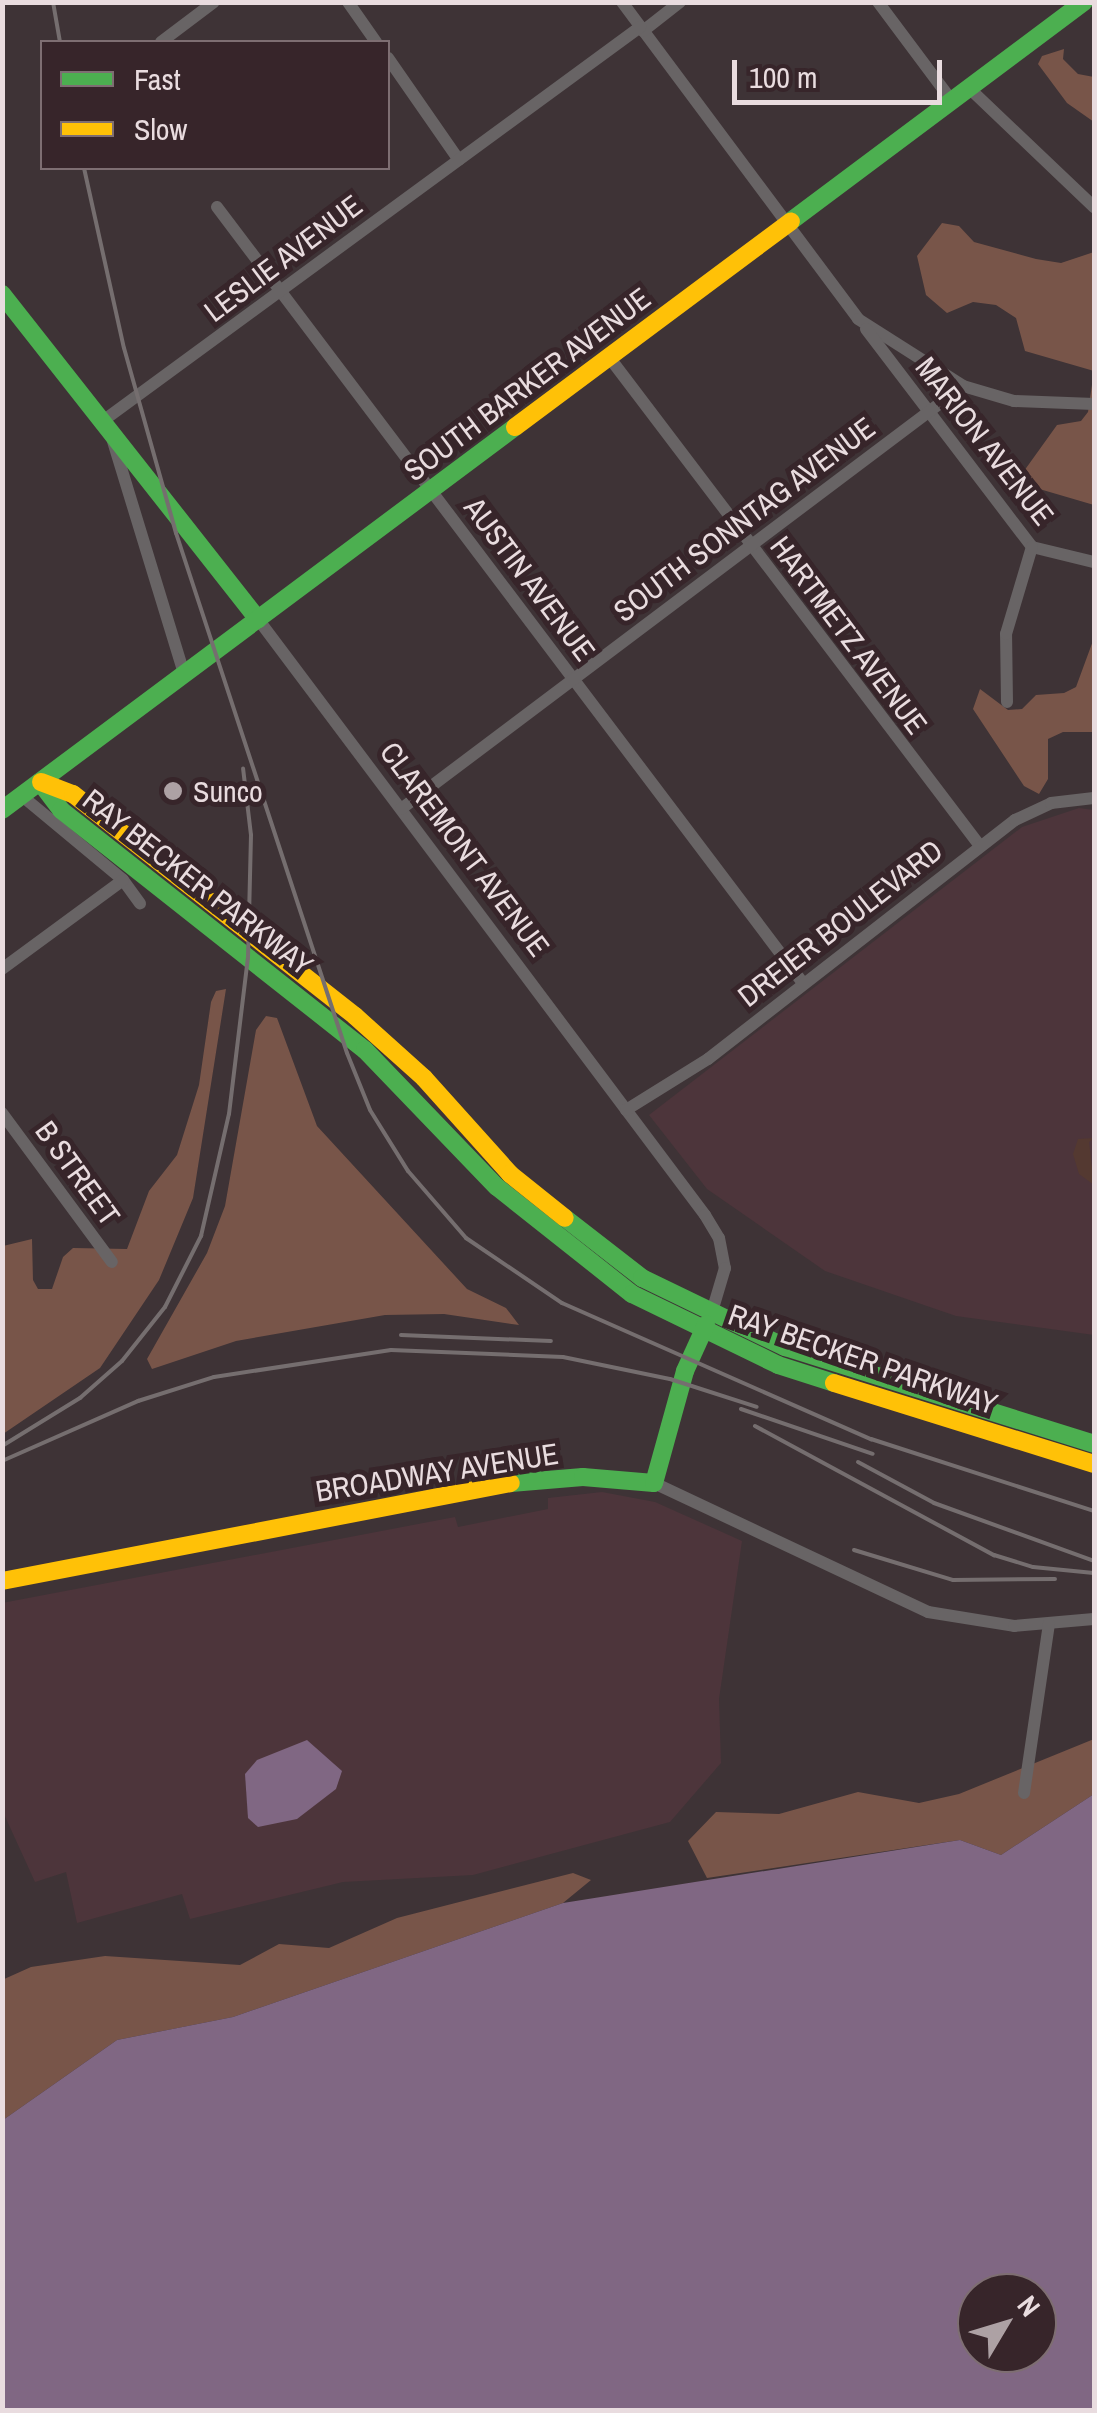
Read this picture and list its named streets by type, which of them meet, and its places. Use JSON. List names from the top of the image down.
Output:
{
  "streets": {
    "main road": [
      "SOUTH BARKER AVENUE",
      "CLAREMONT AVENUE",
      "RAY BECKER PARKWAY",
      "BROADWAY AVENUE"
    ],
    "street": [
      "LESLIE AVENUE",
      "MARION AVENUE",
      "SOUTH SONNTAG AVENUE",
      "AUSTIN AVENUE",
      "HARTMETZ AVENUE",
      "DREIER BOULEVARD",
      "B STREET"
    ]
  },
  "crossings": [
    ["LESLIE AVENUE", "MARION AVENUE"],
    ["LESLIE AVENUE", "AUSTIN AVENUE"],
    ["LESLIE AVENUE", "CLAREMONT AVENUE"],
    ["SOUTH BARKER AVENUE", "MARION AVENUE"],
    ["SOUTH BARKER AVENUE", "AUSTIN AVENUE"],
    ["SOUTH BARKER AVENUE", "HARTMETZ AVENUE"],
    ["SOUTH BARKER AVENUE", "CLAREMONT AVENUE"],
    ["SOUTH BARKER AVENUE", "RAY BECKER PARKWAY"],
    ["MARION AVENUE", "SOUTH SONNTAG AVENUE"],
    ["SOUTH SONNTAG AVENUE", "AUSTIN AVENUE"],
    ["SOUTH SONNTAG AVENUE", "HARTMETZ AVENUE"],
    ["SOUTH SONNTAG AVENUE", "CLAREMONT AVENUE"],
    ["AUSTIN AVENUE", "DREIER BOULEVARD"],
    ["HARTMETZ AVENUE", "DREIER BOULEVARD"],
    ["CLAREMONT AVENUE", "RAY BECKER PARKWAY"],
    ["CLAREMONT AVENUE", "DREIER BOULEVARD"],
    ["CLAREMONT AVENUE", "BROADWAY AVENUE"]
  ],
  "places": ["Sunco"],
  "legend": ["Fast", "Slow"],
  "scale_bar": "100 m",
  "north": "top right"
}
